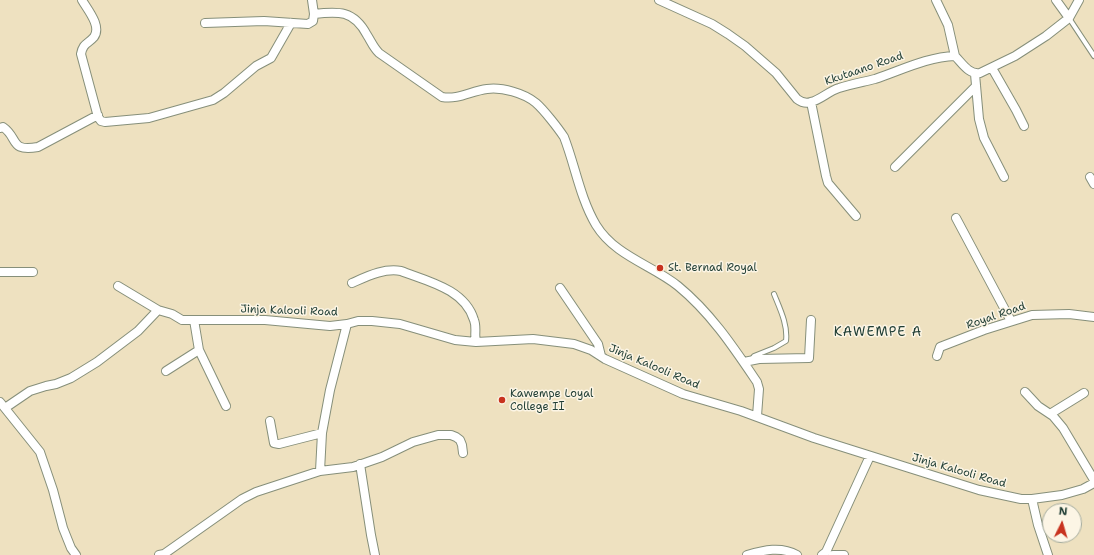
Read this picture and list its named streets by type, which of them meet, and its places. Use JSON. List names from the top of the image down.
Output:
{
  "streets": {
    "street": ["Kkutaano Road", "Jinja Kalooli Road", "Royal Road"]
  },
  "districts": ["KAWEMPE A"],
  "places": ["St. Bernad Royal", "Kawempe Loyal College II"],
  "north": "top"
}
